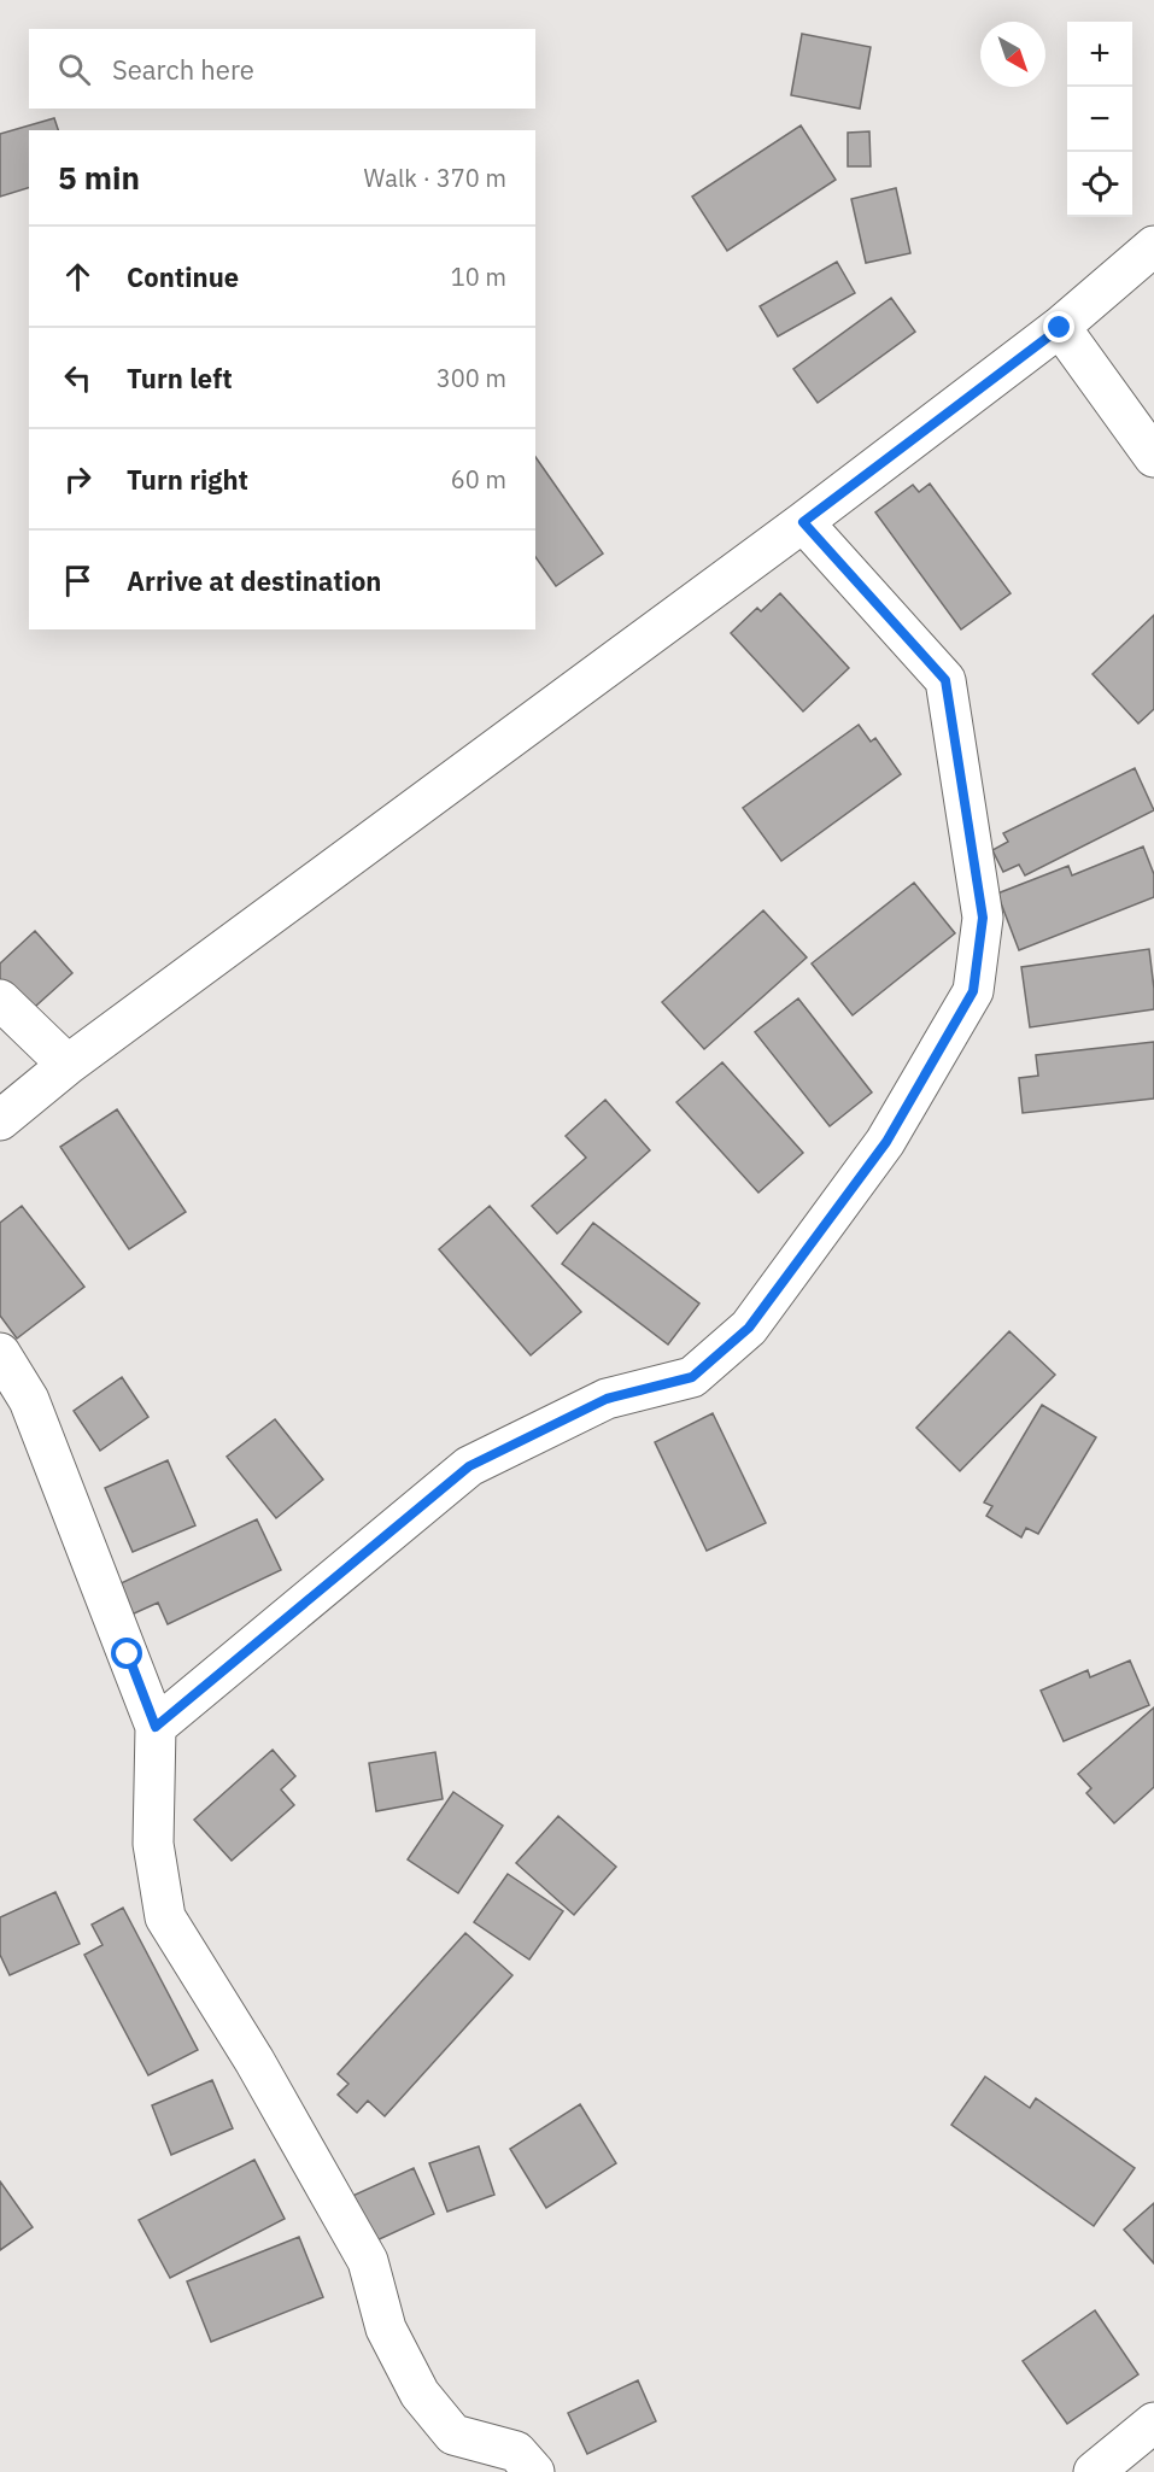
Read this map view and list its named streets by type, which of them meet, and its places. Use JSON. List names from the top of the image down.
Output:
{
  "north": "bottom right",
  "page": {
    "map_buttons": ["+", "−"],
    "search": "Search here",
    "heading": ["5 min", "Walk · 370 m"],
    "list": [
      ["Continue", "10 m"],
      ["Turn left", "300 m"],
      ["Turn right", "60 m"],
      "Arrive at destination"
    ]
  }
}
